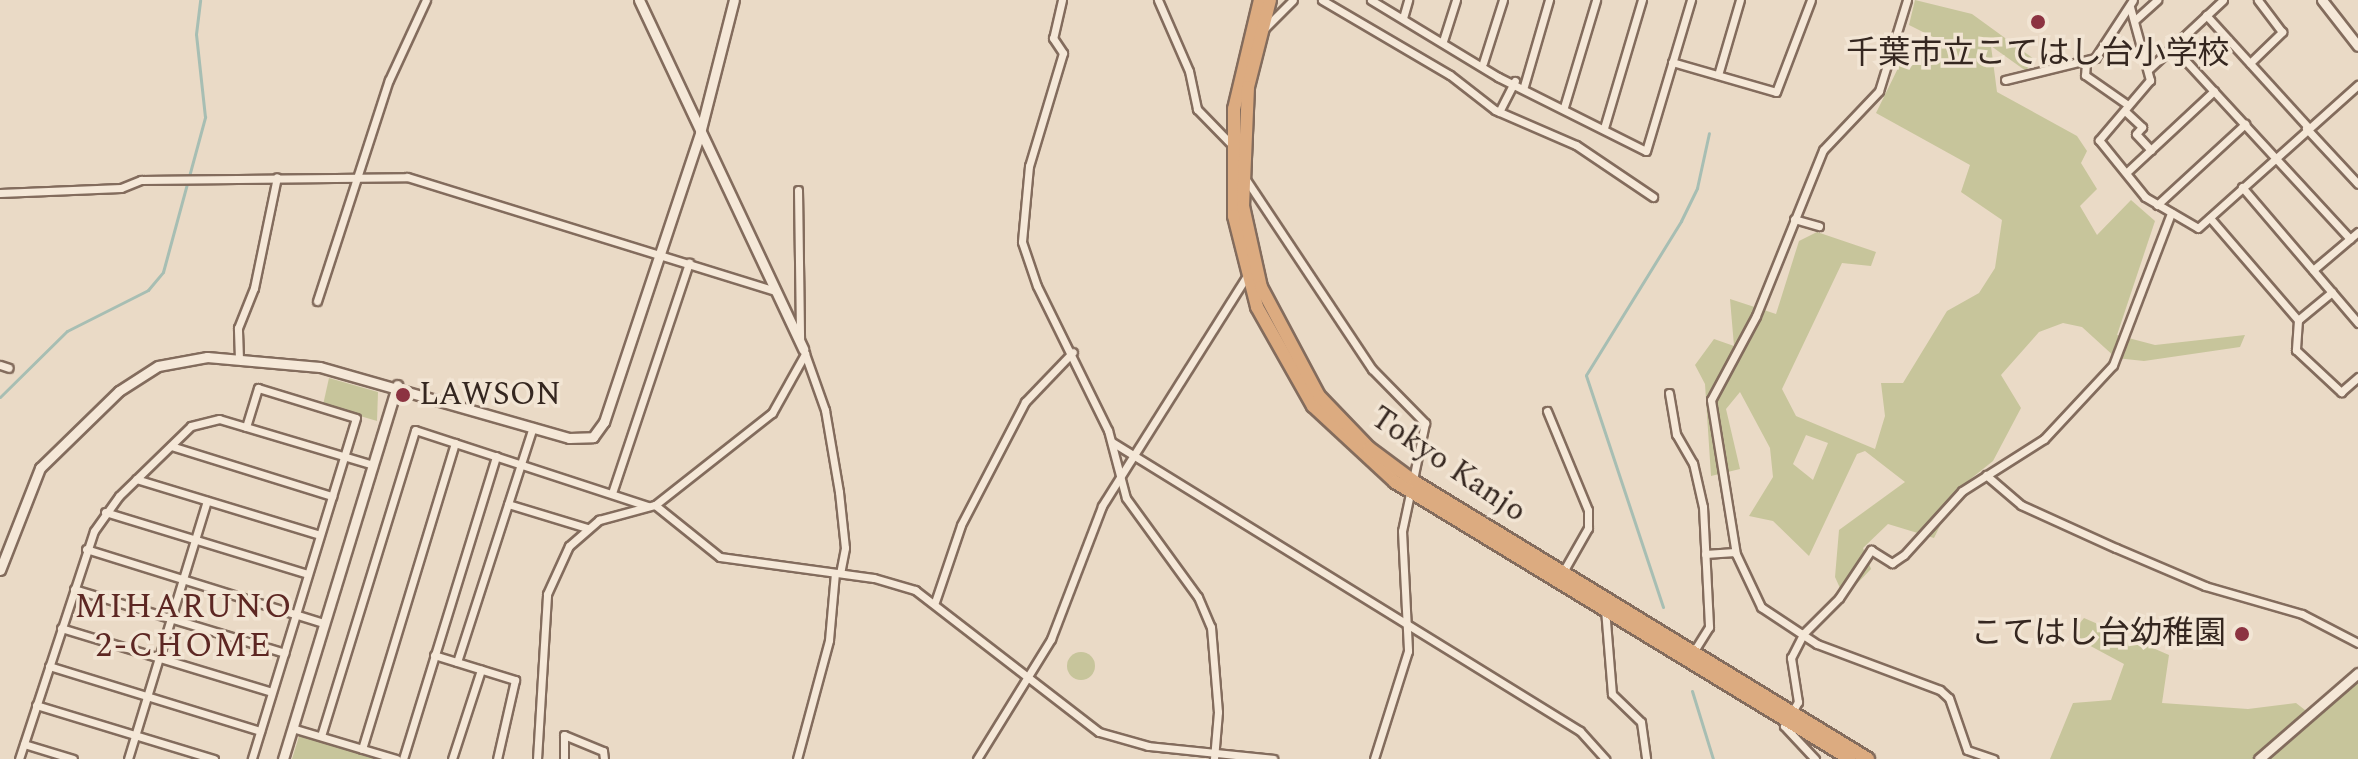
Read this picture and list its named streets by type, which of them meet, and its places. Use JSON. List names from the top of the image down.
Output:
{
  "streets": {
    "highway": ["Tokyo Kanjo"]
  },
  "districts": ["MIHARUNO 2-CHOME"],
  "places": ["千葉市立こてはし台小学校", "LAWSON", "こてはし台幼稚園"]
}
